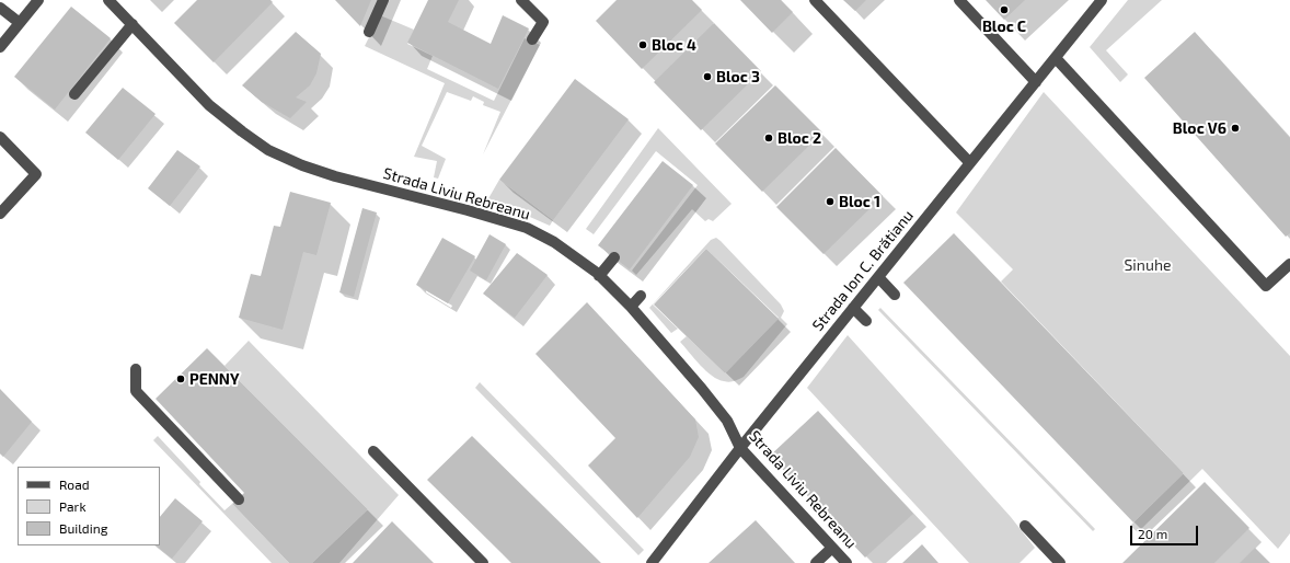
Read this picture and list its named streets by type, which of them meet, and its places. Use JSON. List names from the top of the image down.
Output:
{
  "streets": {
    "street": ["Strada Liviu Rebreanu", "Strada Ion C. Brătianu"]
  },
  "crossings": [
    ["Strada Liviu Rebreanu", "Strada Ion C. Brătianu"]
  ],
  "parks": ["Sinuhe"],
  "places": [
    "Bloc C",
    "Bloc 4",
    "Bloc 3",
    "Bloc V6",
    "Bloc 2",
    "Bloc 1",
    "PENNY"
  ],
  "legend": ["Road", "Park", "Building"],
  "scale_bar": "20 m"
}
